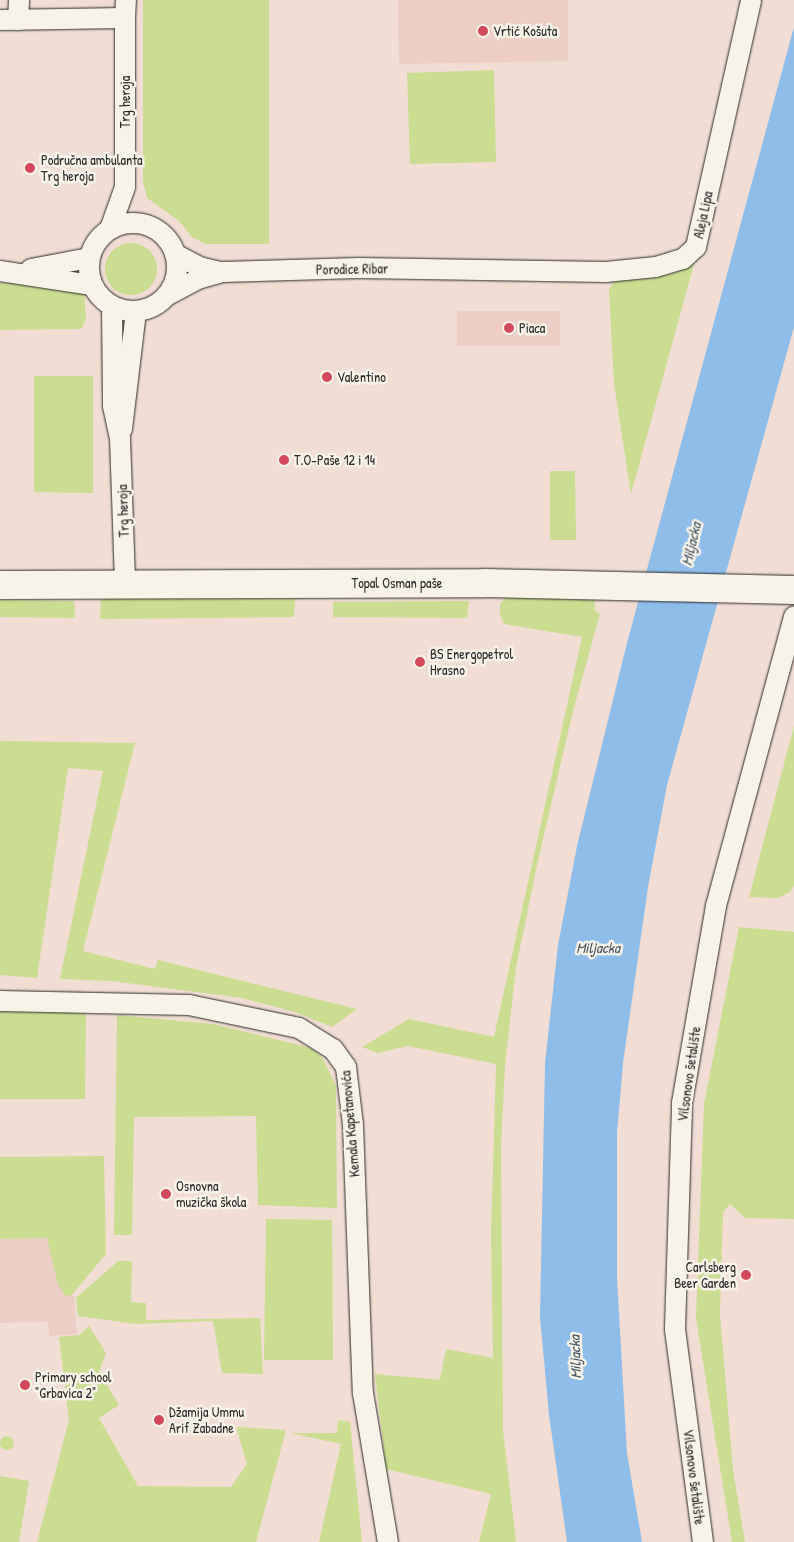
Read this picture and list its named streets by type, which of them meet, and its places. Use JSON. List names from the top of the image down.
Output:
{
  "streets": {
    "street": [
      "Trg heroja",
      "Aleja Lipa",
      "Porodice Ribar",
      "Topal Osman paše",
      "Vilsonovo šetalište",
      "Kemala Kapetanovića"
    ]
  },
  "crossings": [
    ["Trg heroja", "Porodice Ribar"],
    ["Trg heroja", "Topal Osman paše"],
    ["Aleja Lipa", "Porodice Ribar"]
  ],
  "water": ["Miljacka"],
  "places": [
    "Vrtić Košuta",
    "Područna ambulanta Trg heroja",
    "Piaca",
    "Valentino",
    "T.O-Paše 12 i 14",
    "BS Energopetrol Hrasno",
    "Osnovna muzička škola",
    "Carlsberg Beer Garden",
    "Primary school \"Grbavica 2\"",
    "Džamija Ummu Arif Zabadne"
  ]
}
